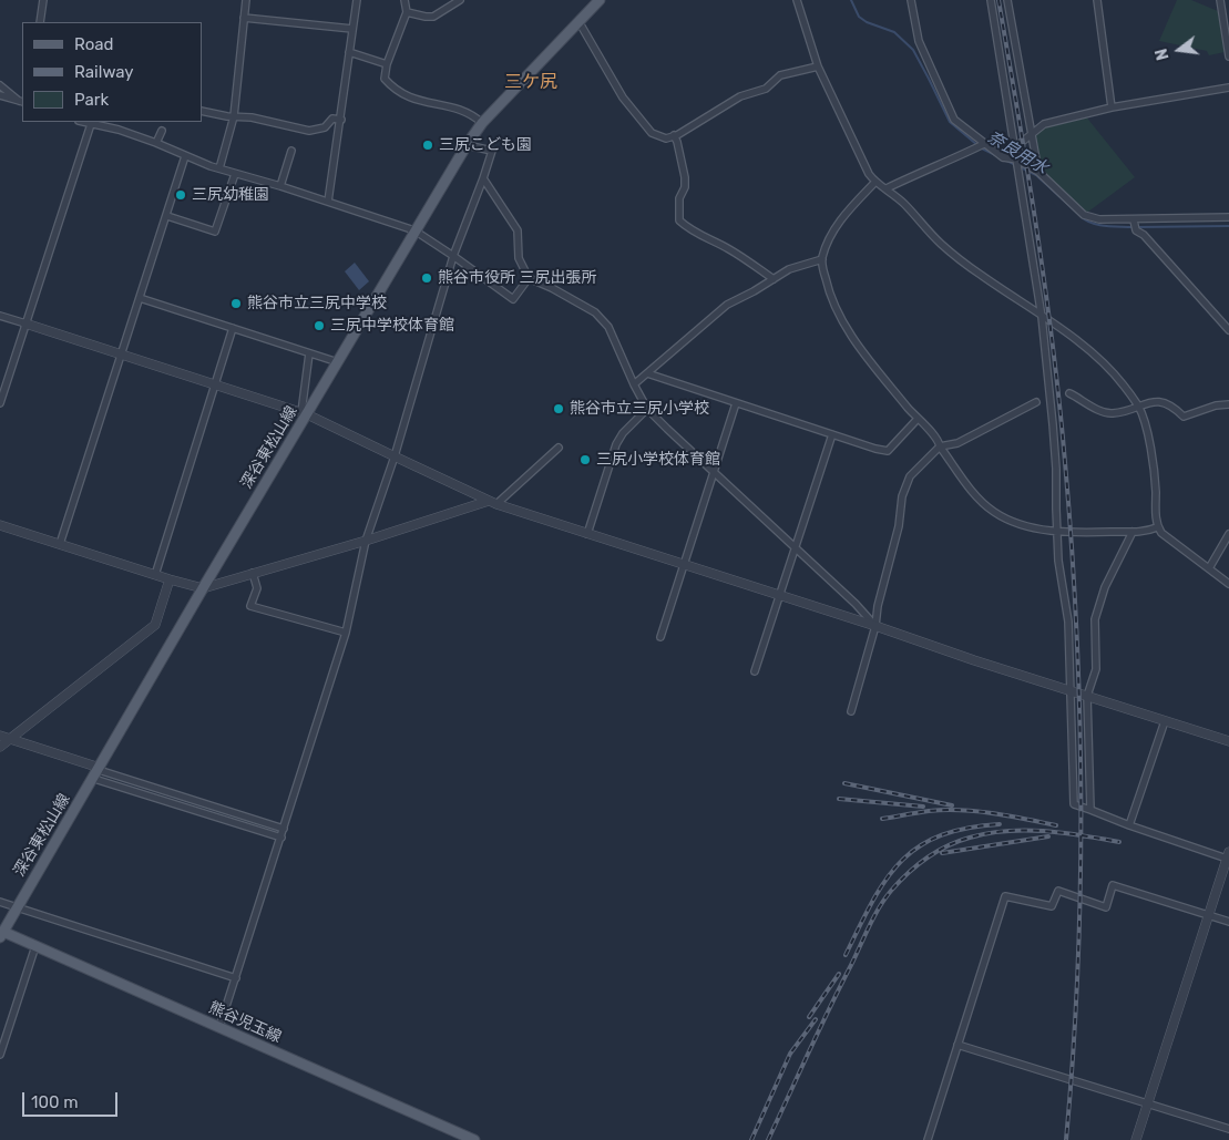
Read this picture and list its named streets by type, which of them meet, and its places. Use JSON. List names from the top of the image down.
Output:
{
  "streets": {
    "main road": ["深谷東松山線", "熊谷児玉線"]
  },
  "crossings": [
    ["深谷東松山線", "熊谷児玉線"]
  ],
  "districts": ["三ケ尻"],
  "water": ["奈良用水"],
  "places": [
    "三尻こども園",
    "三尻幼稚園",
    "熊谷市役所 三尻出張所",
    "熊谷市立三尻中学校",
    "三尻中学校体育館",
    "熊谷市立三尻小学校",
    "三尻小学校体育館"
  ],
  "legend": ["Road", "Railway", "Park"],
  "scale_bar": "100 m",
  "north": "left"
}
